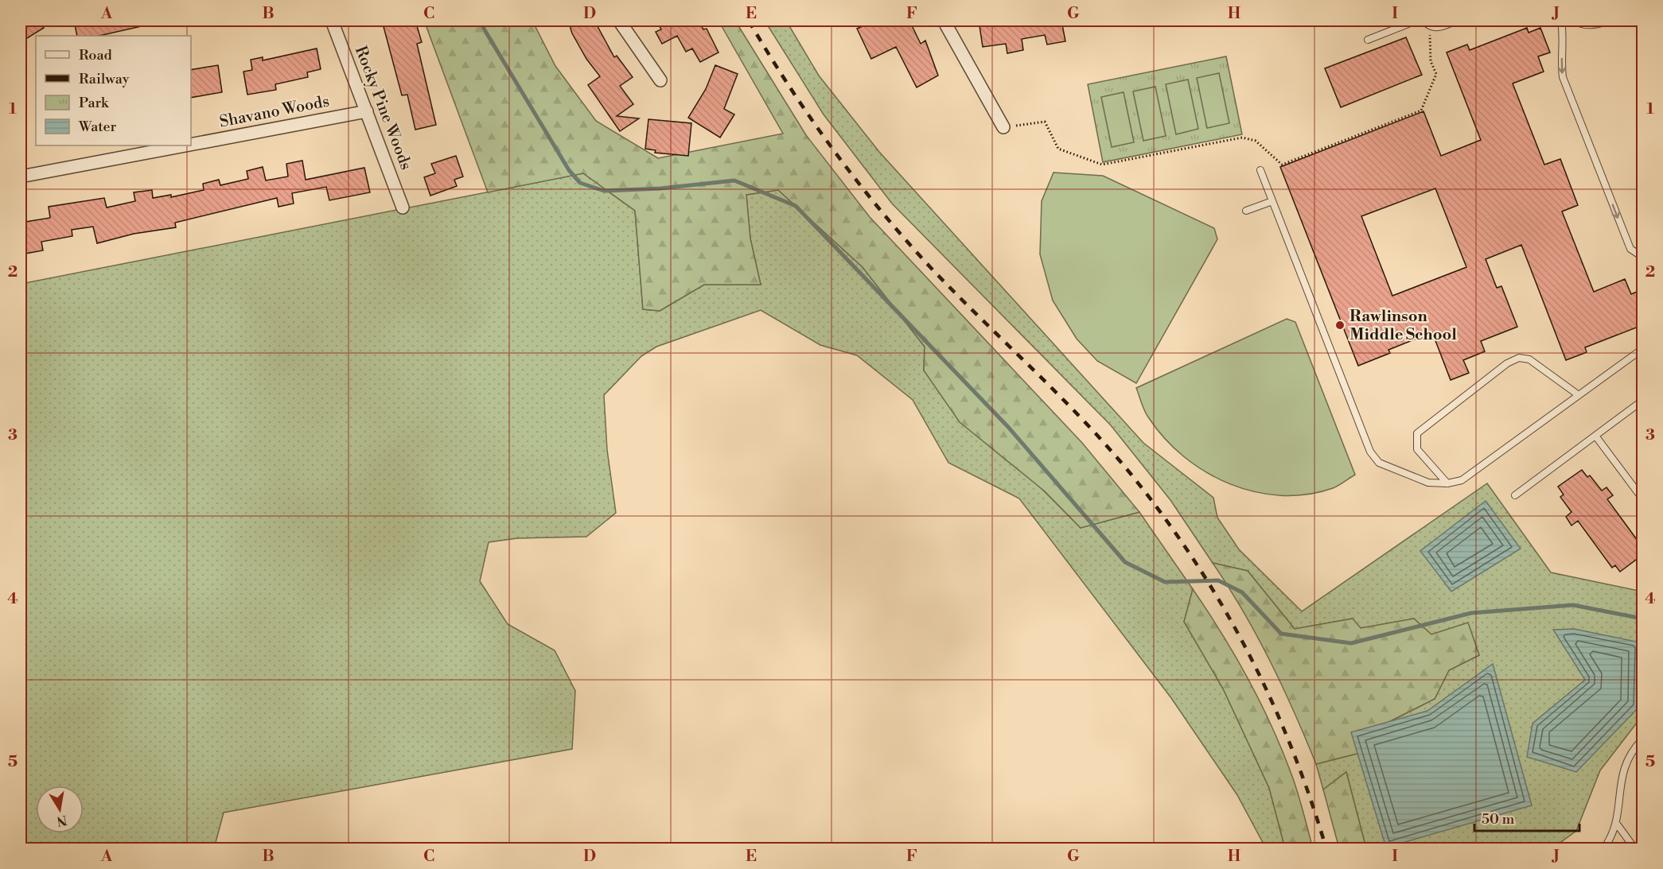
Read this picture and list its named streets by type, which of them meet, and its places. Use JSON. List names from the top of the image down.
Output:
{
  "streets": {
    "street": ["Rocky Pine Woods", "Shavano Woods"]
  },
  "crossings": [
    ["Rocky Pine Woods", "Shavano Woods"]
  ],
  "places": ["Rawlinson Middle School"],
  "legend": [
    "Road",
    "Railway",
    "Park",
    "Water"
  ],
  "scale_bar": "50 m",
  "north": "bottom",
  "grid": {
    "columns": [
      "A",
      "B",
      "C",
      "D",
      "E",
      "F",
      "G",
      "H",
      "I",
      "J"
    ],
    "rows": [
      "1",
      "2",
      "3",
      "4",
      "5"
    ]
  }
}
